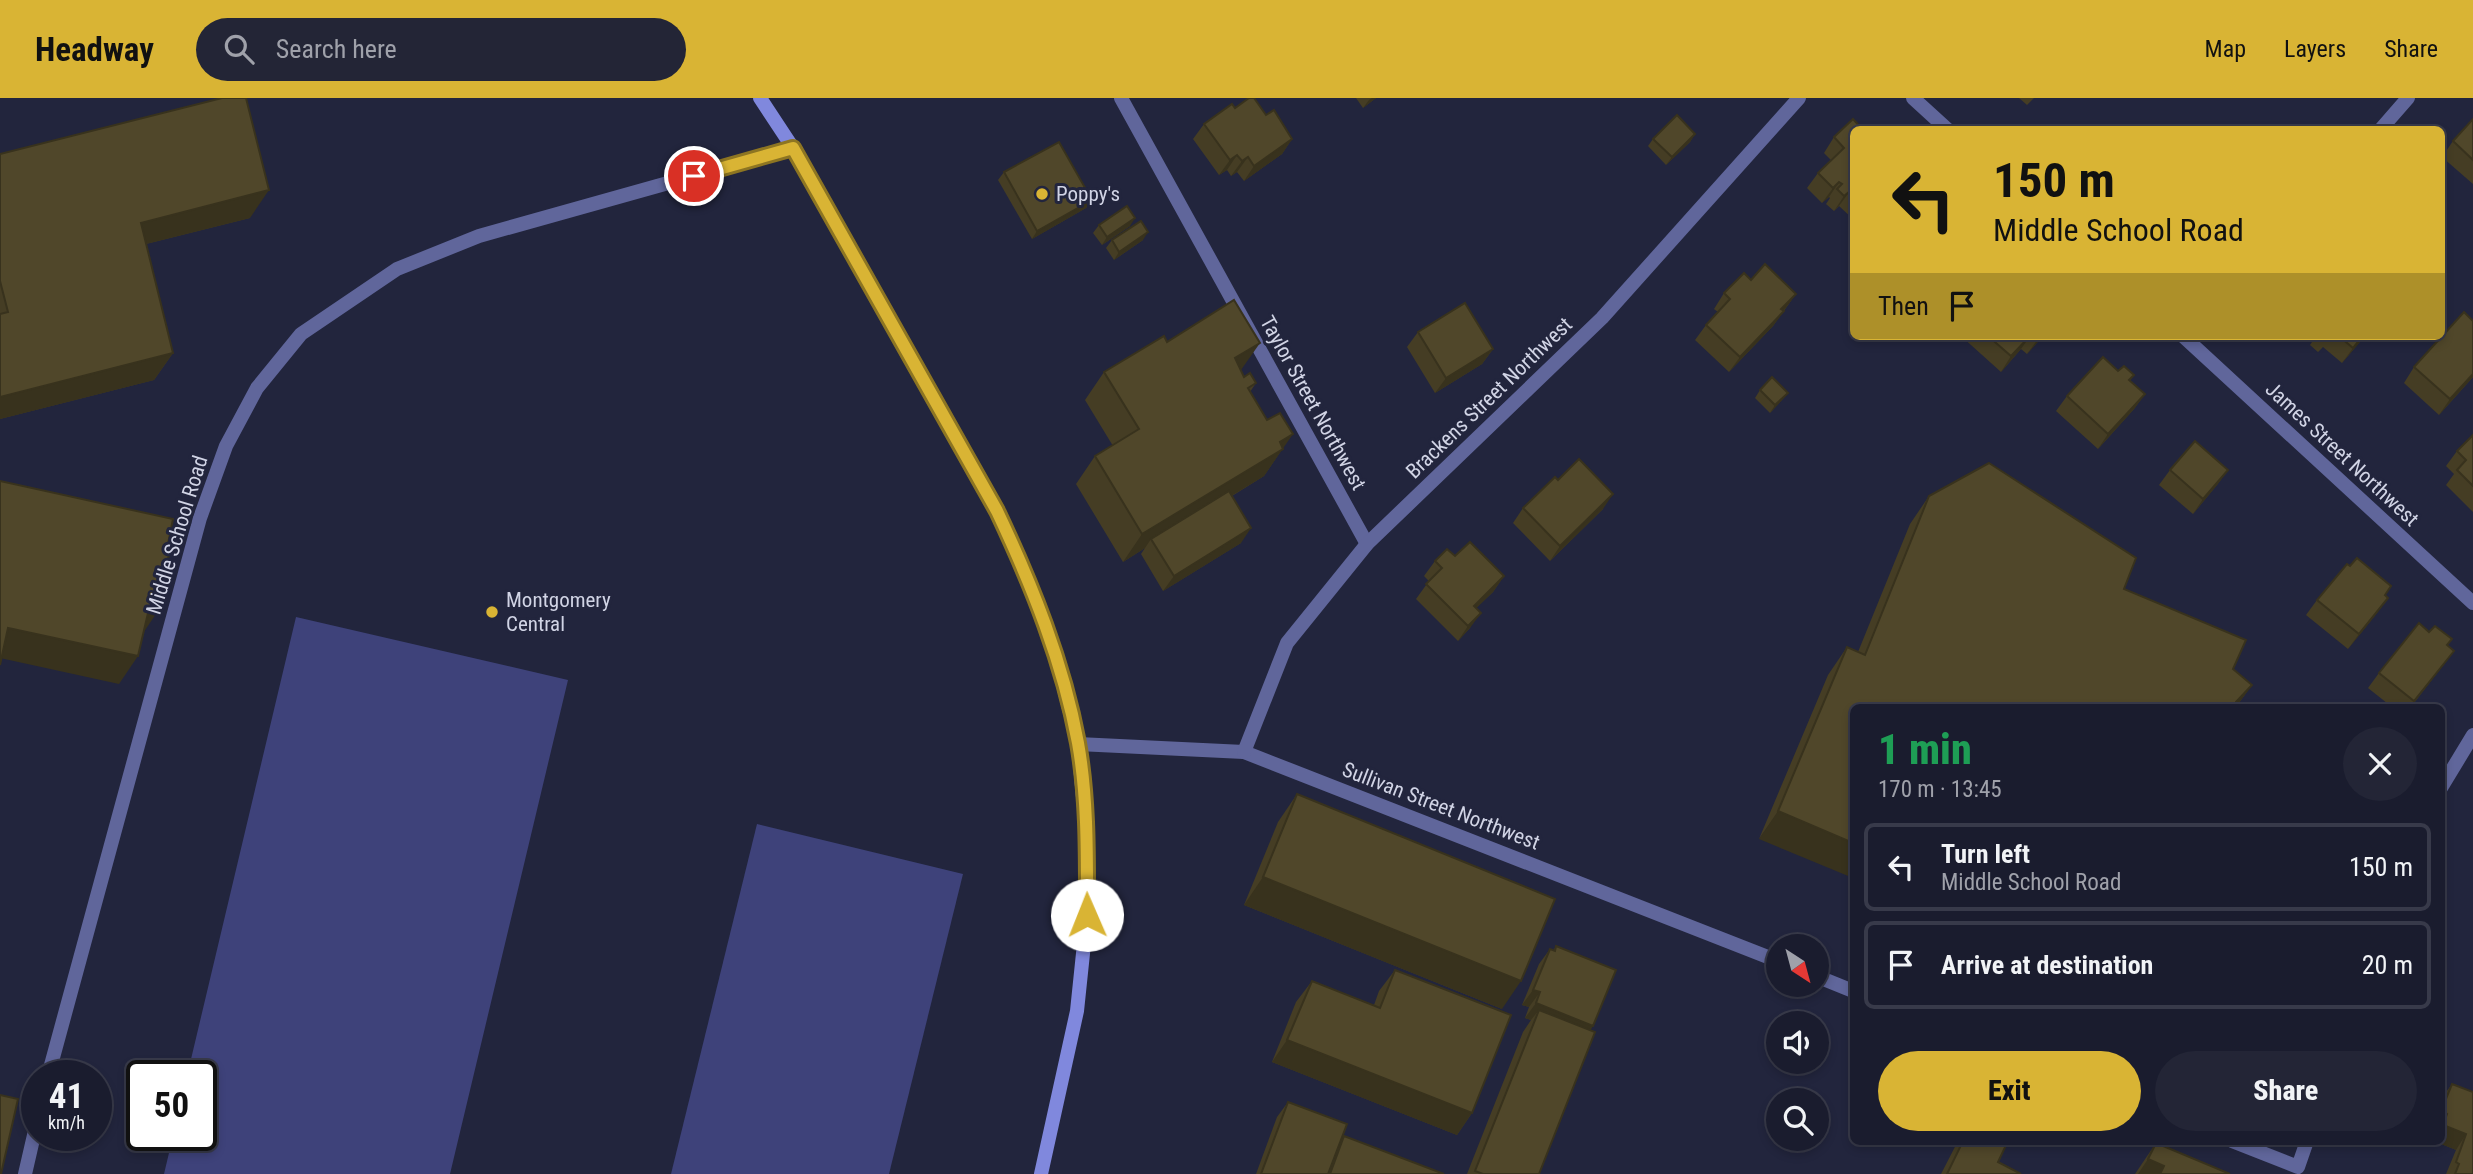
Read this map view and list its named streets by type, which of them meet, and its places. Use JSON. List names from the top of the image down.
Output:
{
  "streets": {
    "street": [
      "Brackens Street Northwest",
      "Taylor Street Northwest",
      "James Street Northwest",
      "Middle School Road",
      "Sullivan Street Northwest"
    ]
  },
  "crossings": [
    ["Brackens Street Northwest", "Taylor Street Northwest"],
    ["Brackens Street Northwest", "Sullivan Street Northwest"]
  ],
  "places": ["Poppy's", "Montgomery Central"],
  "north": "bottom right",
  "page": {
    "header": "Headway",
    "search": "Search here",
    "nav": ["Map", "Layers", "Share"],
    "turn": ["150 m", "Middle School Road"],
    "then": "Then",
    "heading": ["1 min", "170 m · 13:45"],
    "list": [
      {
        "name": "Turn left",
        "note": "Middle School Road",
        "value": "150 m"
      },
      {
        "name": "Arrive at destination",
        "value": "20 m"
      }
    ],
    "buttons": ["Exit", "Share"],
    "speed": "41 km/h",
    "limit": "50"
  }
}
